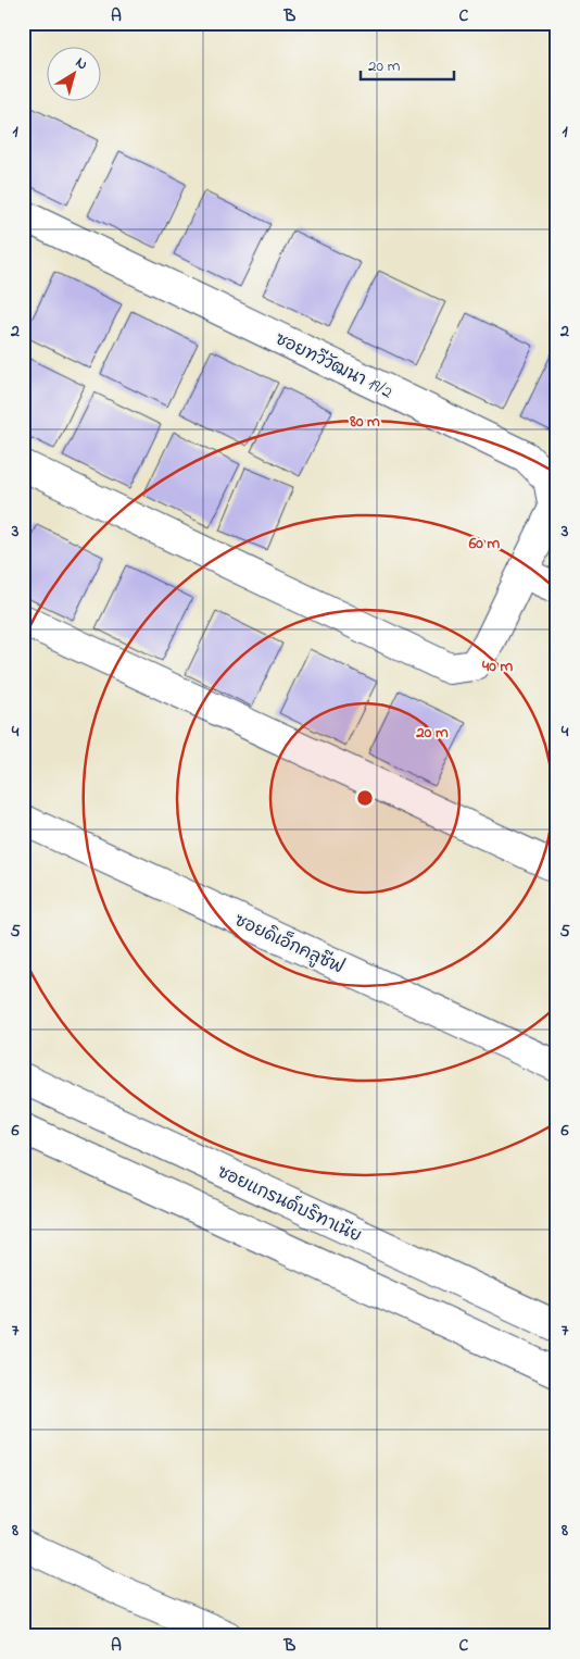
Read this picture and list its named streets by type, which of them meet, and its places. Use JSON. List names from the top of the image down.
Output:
{
  "streets": {
    "street": ["ซอยทวีวัฒนา 19/2", "ซอยดิเอ็กคลูซีฟ", "ซอยแกรนด์บริทาเนีย"]
  },
  "scale_bar": "20 m",
  "north": "top right",
  "grid": {
    "columns": ["A", "B", "C"],
    "rows": [
      "1",
      "2",
      "3",
      "4",
      "5",
      "6",
      "7",
      "8"
    ]
  },
  "rings": [
    "80 m",
    "60 m",
    "40 m",
    "20 m"
  ]
}
